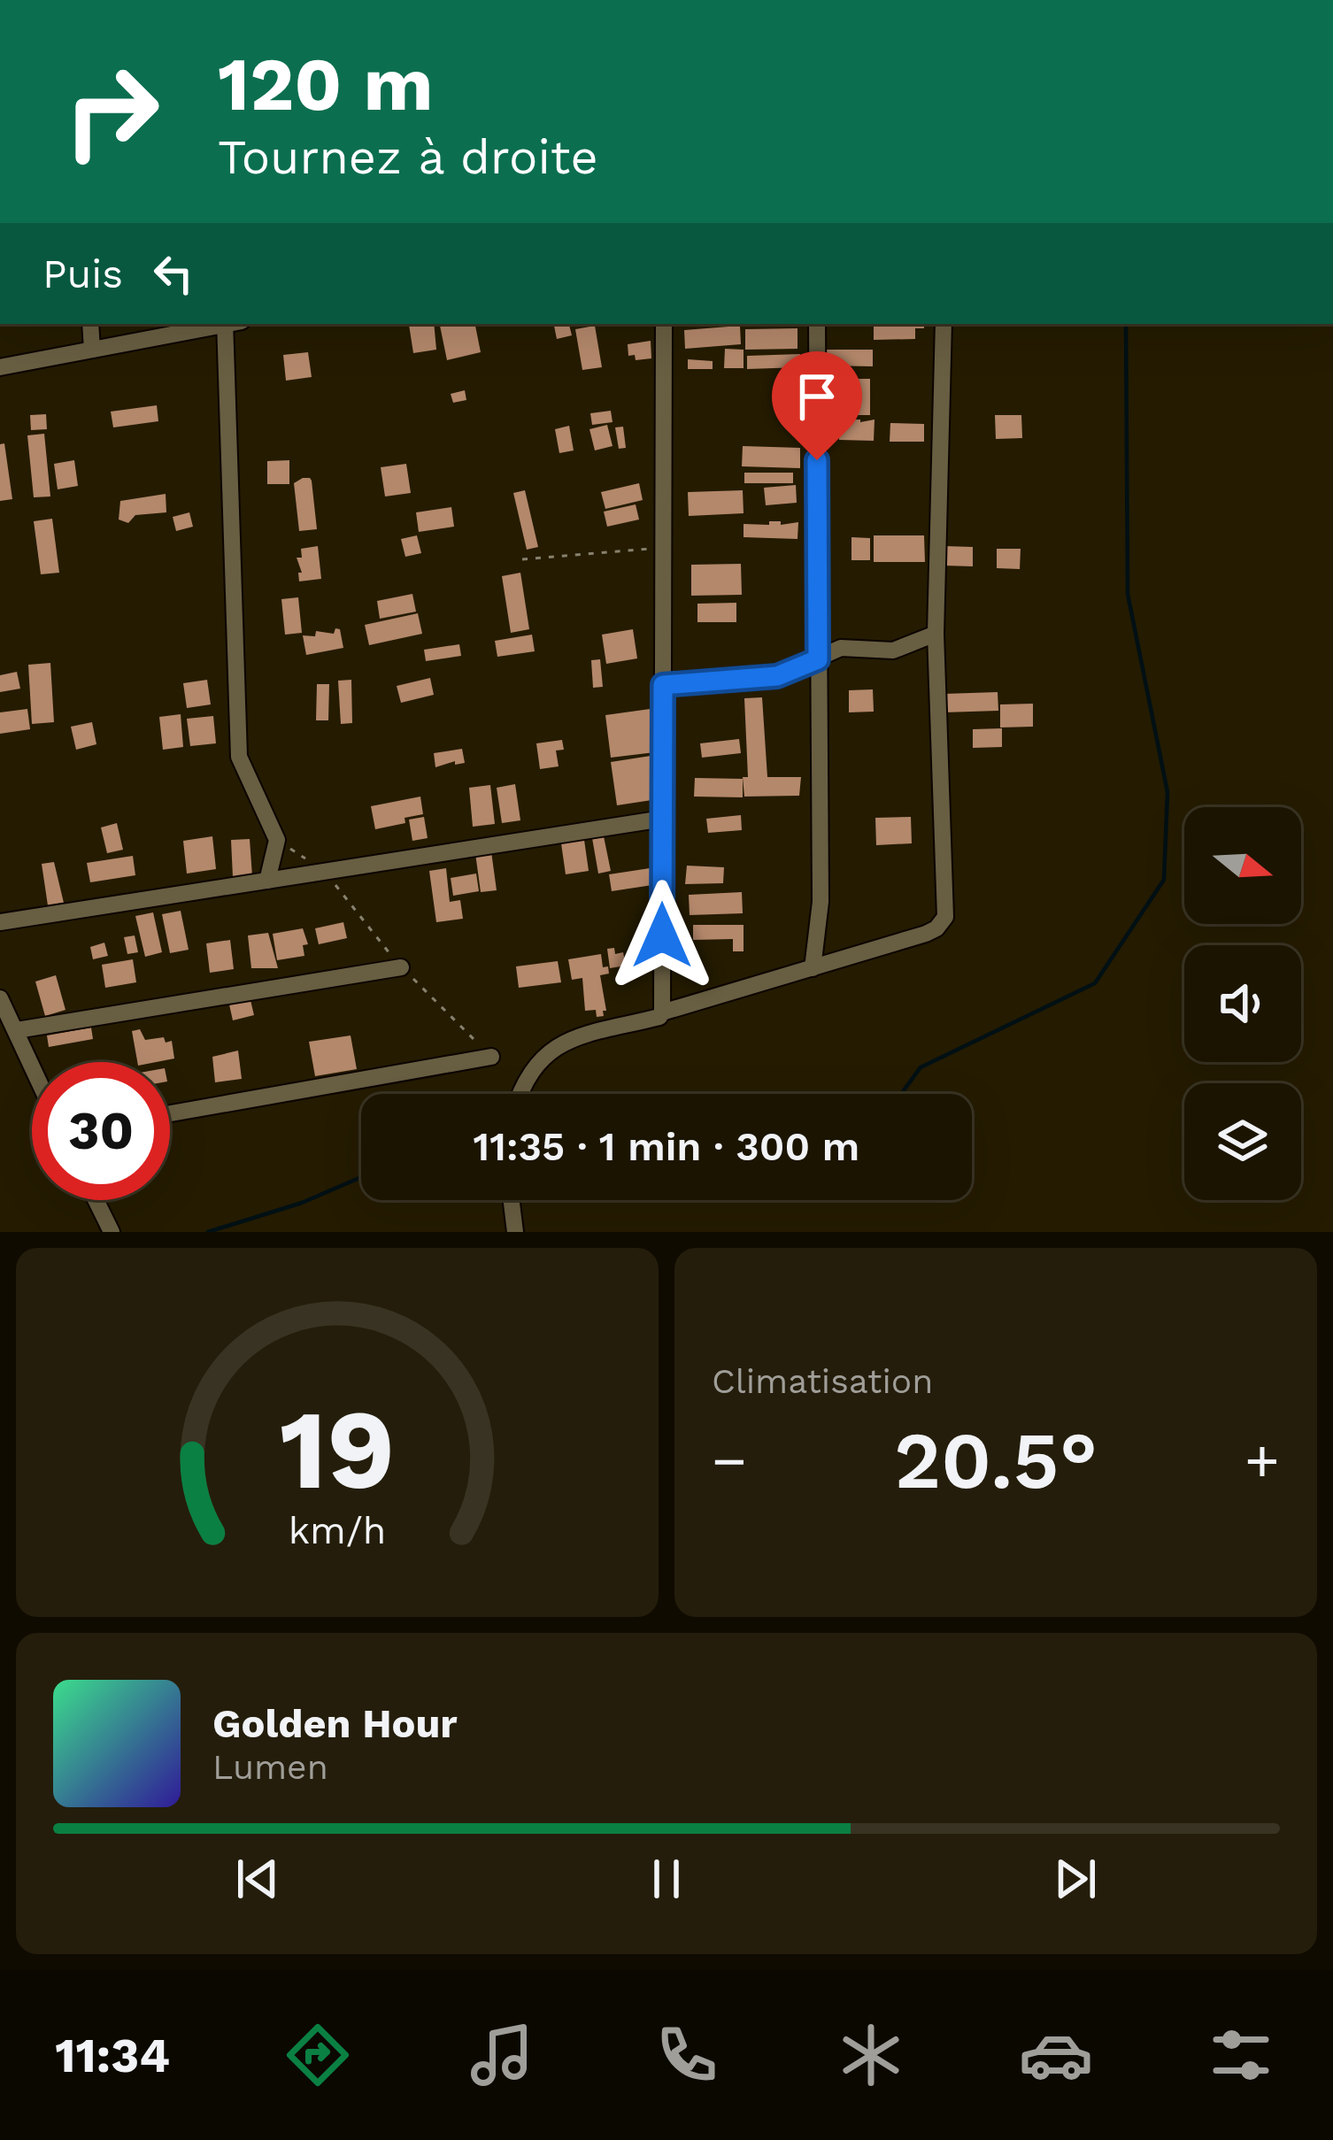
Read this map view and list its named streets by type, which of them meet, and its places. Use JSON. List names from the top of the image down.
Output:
{
  "north": "right",
  "page": {
    "turn": ["120 m", "Tournez à droite"],
    "then": "Puis",
    "limit": "30",
    "trip": "11:35 · 1 min · 300 m",
    "tile": "Climatisation",
    "heat": ["−", "20.5°", "+"],
    "song": ["Golden Hour", "Lumen"],
    "tabs": "11:34",
    "gauge": ["19", "km/h"]
  }
}
